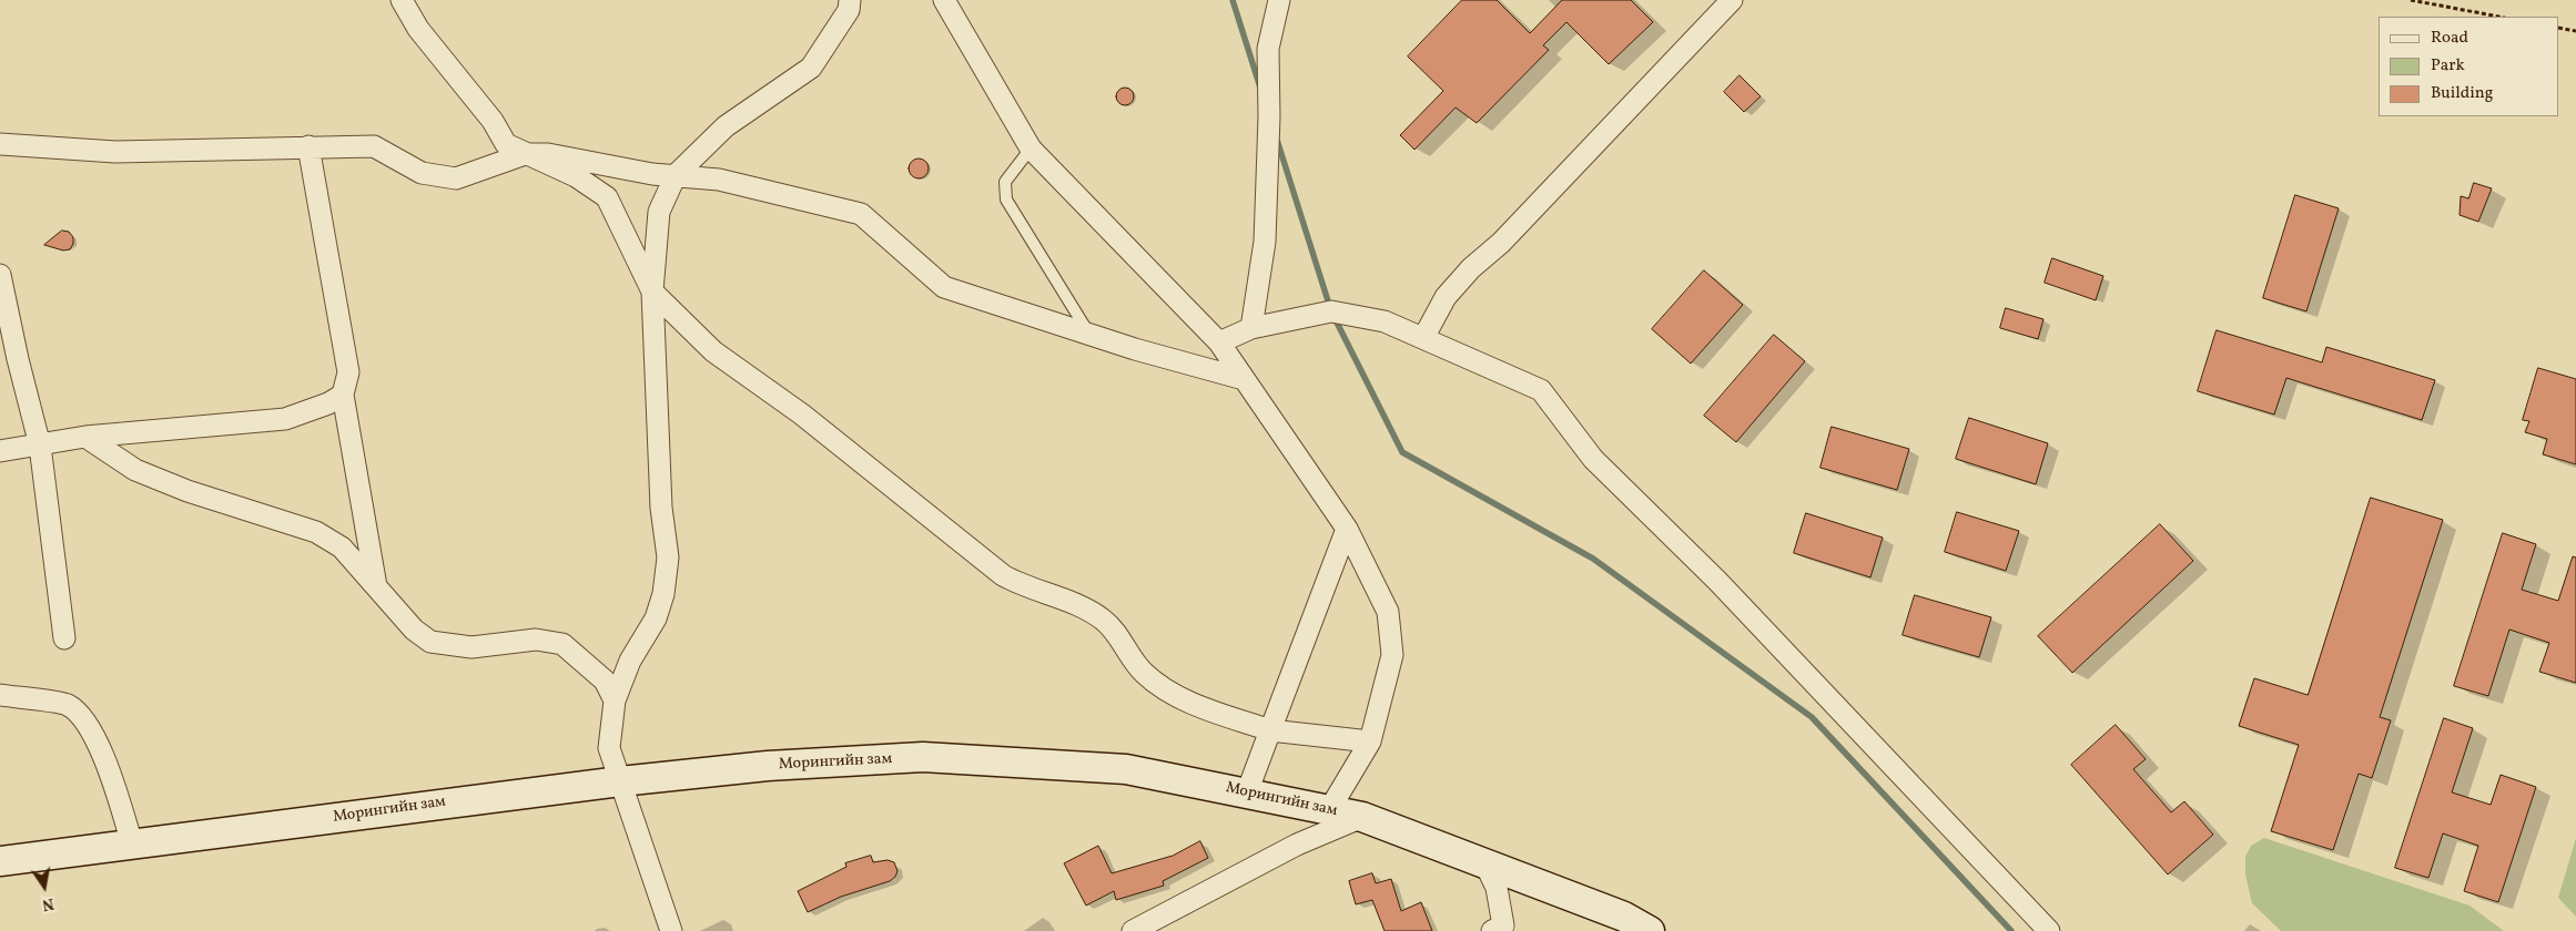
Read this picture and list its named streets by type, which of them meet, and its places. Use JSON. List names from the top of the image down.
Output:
{
  "streets": {
    "main road": ["Морингийн зам"]
  },
  "legend": ["Road", "Park", "Building"],
  "north": "bottom"
}
